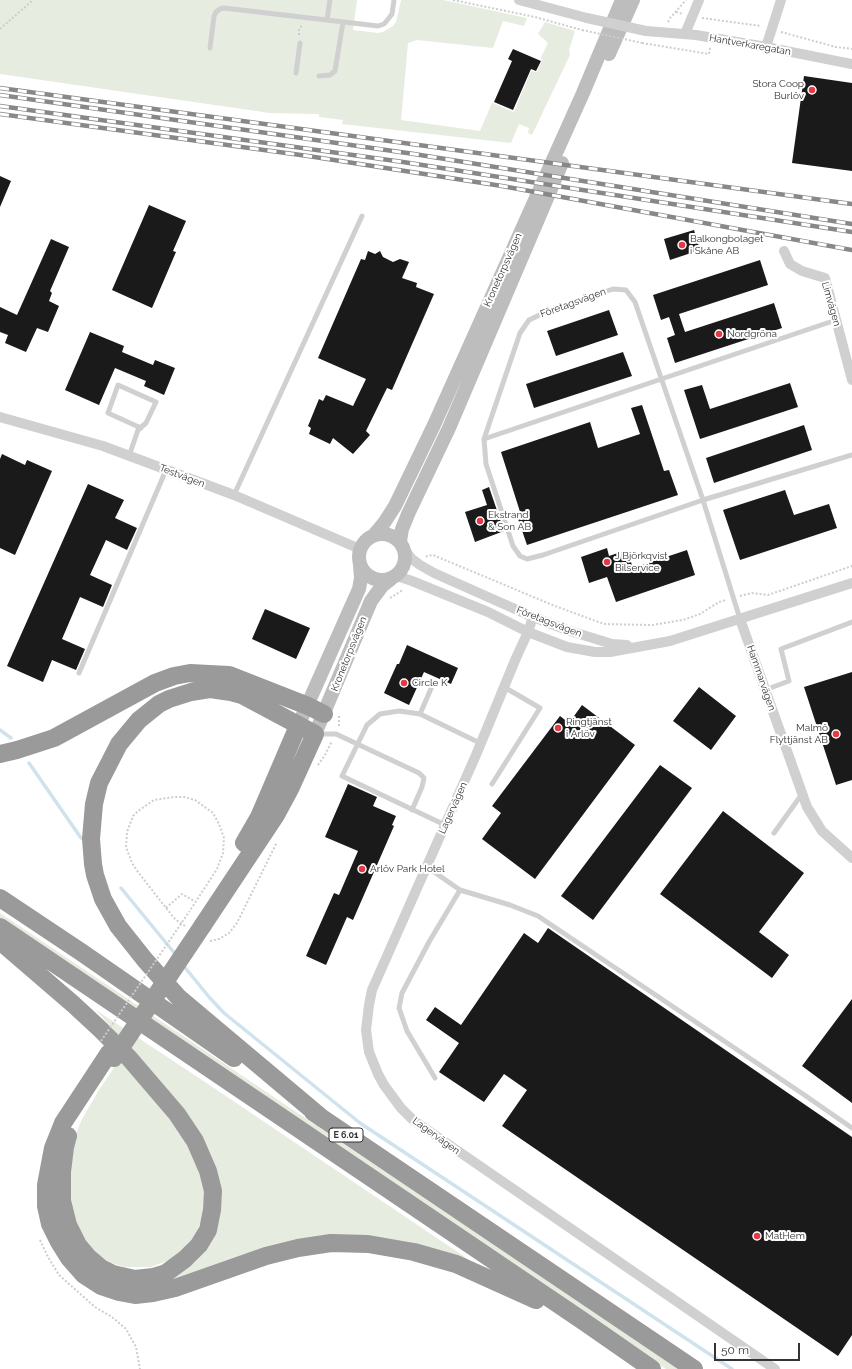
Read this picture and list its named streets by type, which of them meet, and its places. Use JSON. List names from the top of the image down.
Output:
{
  "streets": {
    "highway": ["E 6.01"],
    "main road": ["Kronetorpsvägen"],
    "street": [
      "Hantverkaregatan",
      "Företagsvägen",
      "Limvägen",
      "Testvägen",
      "Hammarvägen",
      "Lagervägen"
    ]
  },
  "crossings": [
    ["Kronetorpsvägen", "Företagsvägen"],
    ["Kronetorpsvägen", "Testvägen"],
    ["Företagsvägen", "Testvägen"],
    ["Företagsvägen", "Hammarvägen"],
    ["Företagsvägen", "Lagervägen"]
  ],
  "places": [
    "Stora Coop Burlöv",
    "Balkongbolaget i Skåne AB",
    "Nordgröna",
    "Ekstrand & Son AB",
    "J Björkqvist Bilservice",
    "Circle K",
    "Ringtjänst i Arlöv",
    "Malmö Flyttjänst AB",
    "Arlöv Park Hotel",
    "MatHem"
  ],
  "scale_bar": "50 m"
}
